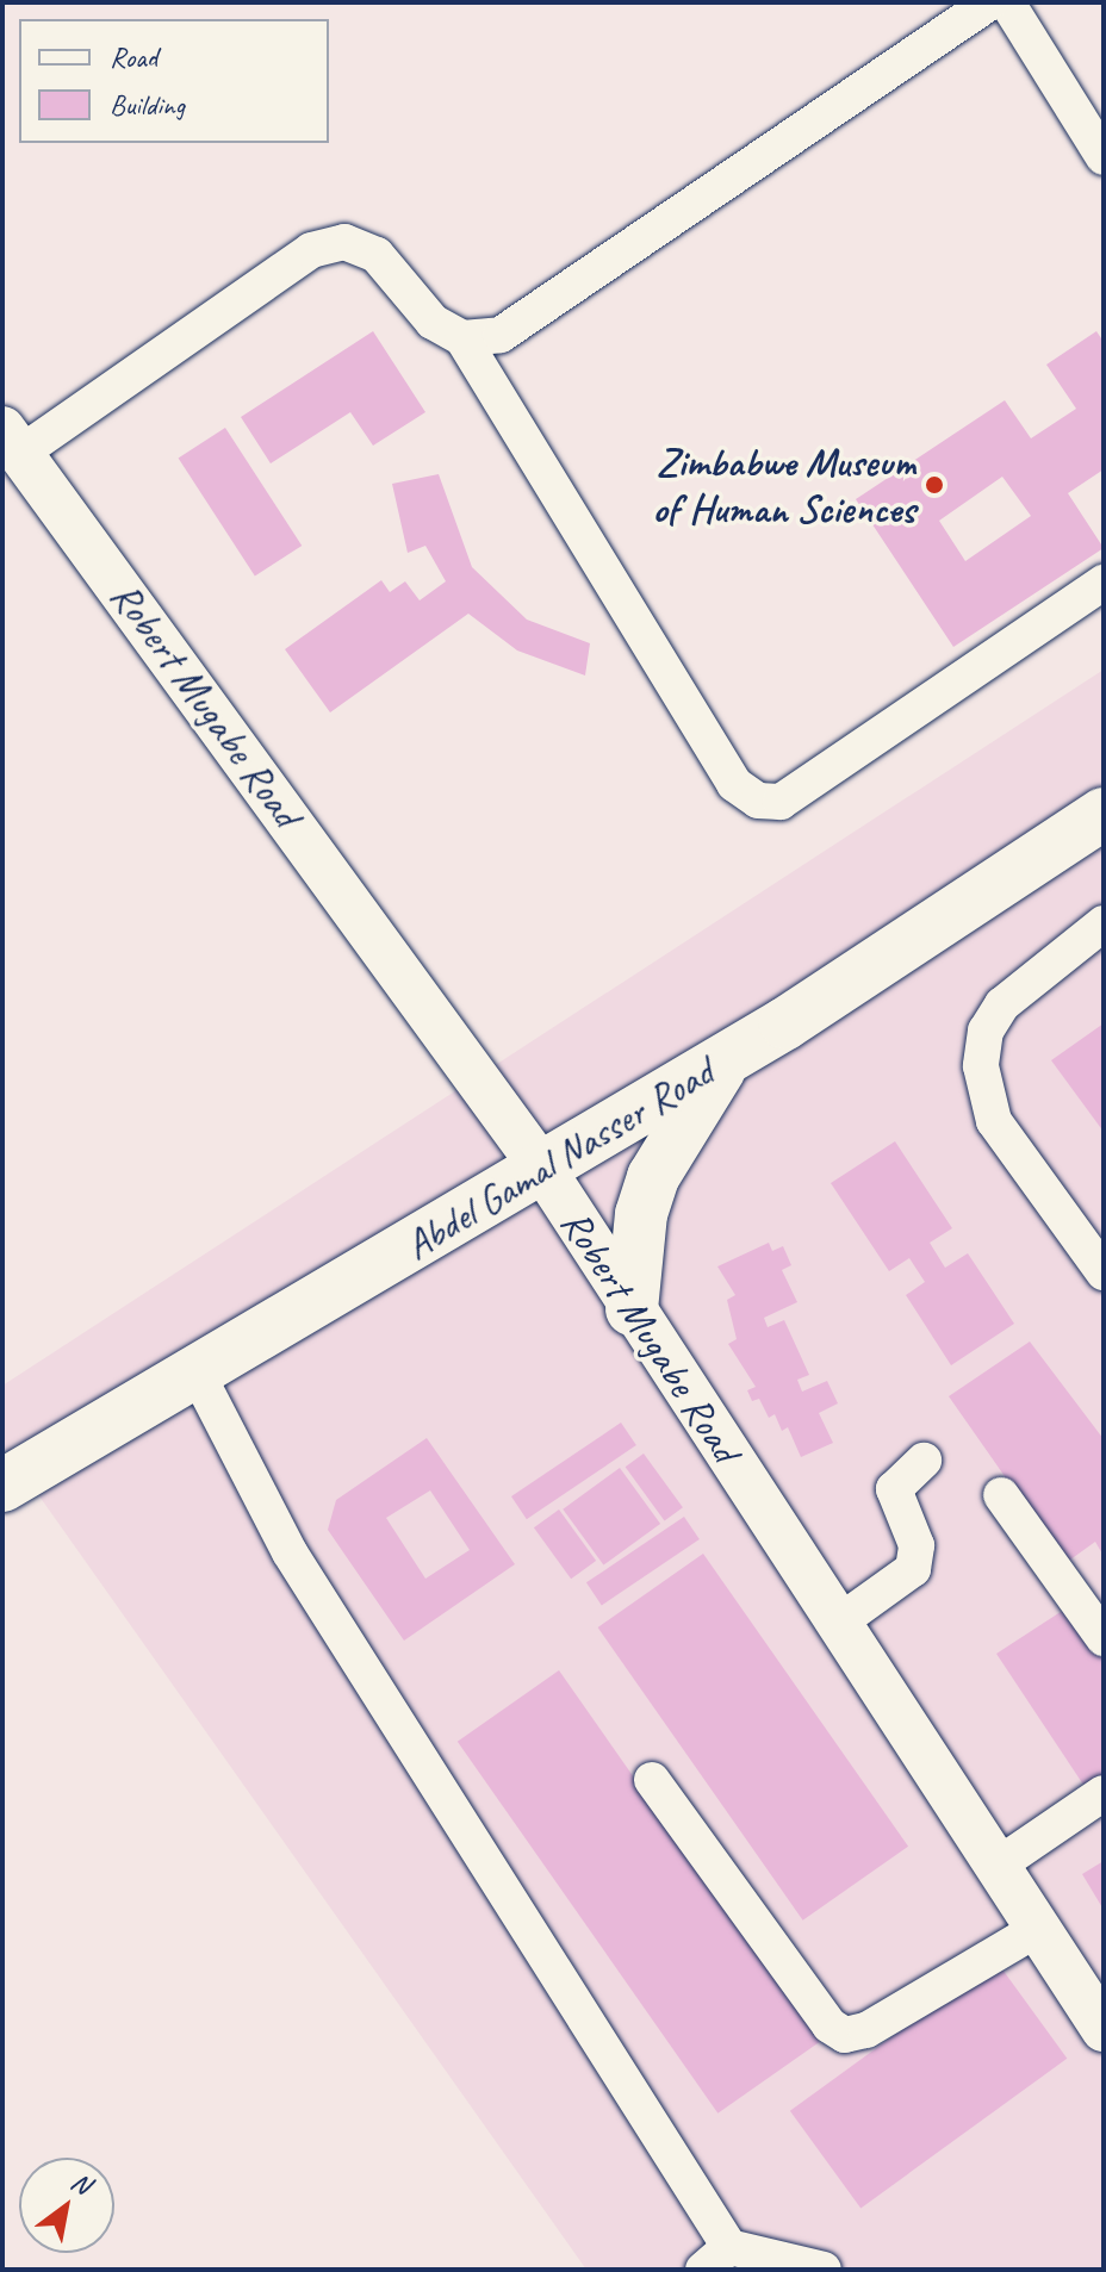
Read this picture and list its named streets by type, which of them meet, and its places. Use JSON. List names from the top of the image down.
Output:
{
  "streets": {
    "highway": ["Abdel Gamal Nasser Road"],
    "main road": ["Robert Mugabe Road"]
  },
  "crossings": [
    ["Robert Mugabe Road", "Abdel Gamal Nasser Road"]
  ],
  "places": ["Zimbabwe Museum of Human Sciences"],
  "legend": ["Road", "Building"],
  "north": "top right"
}
